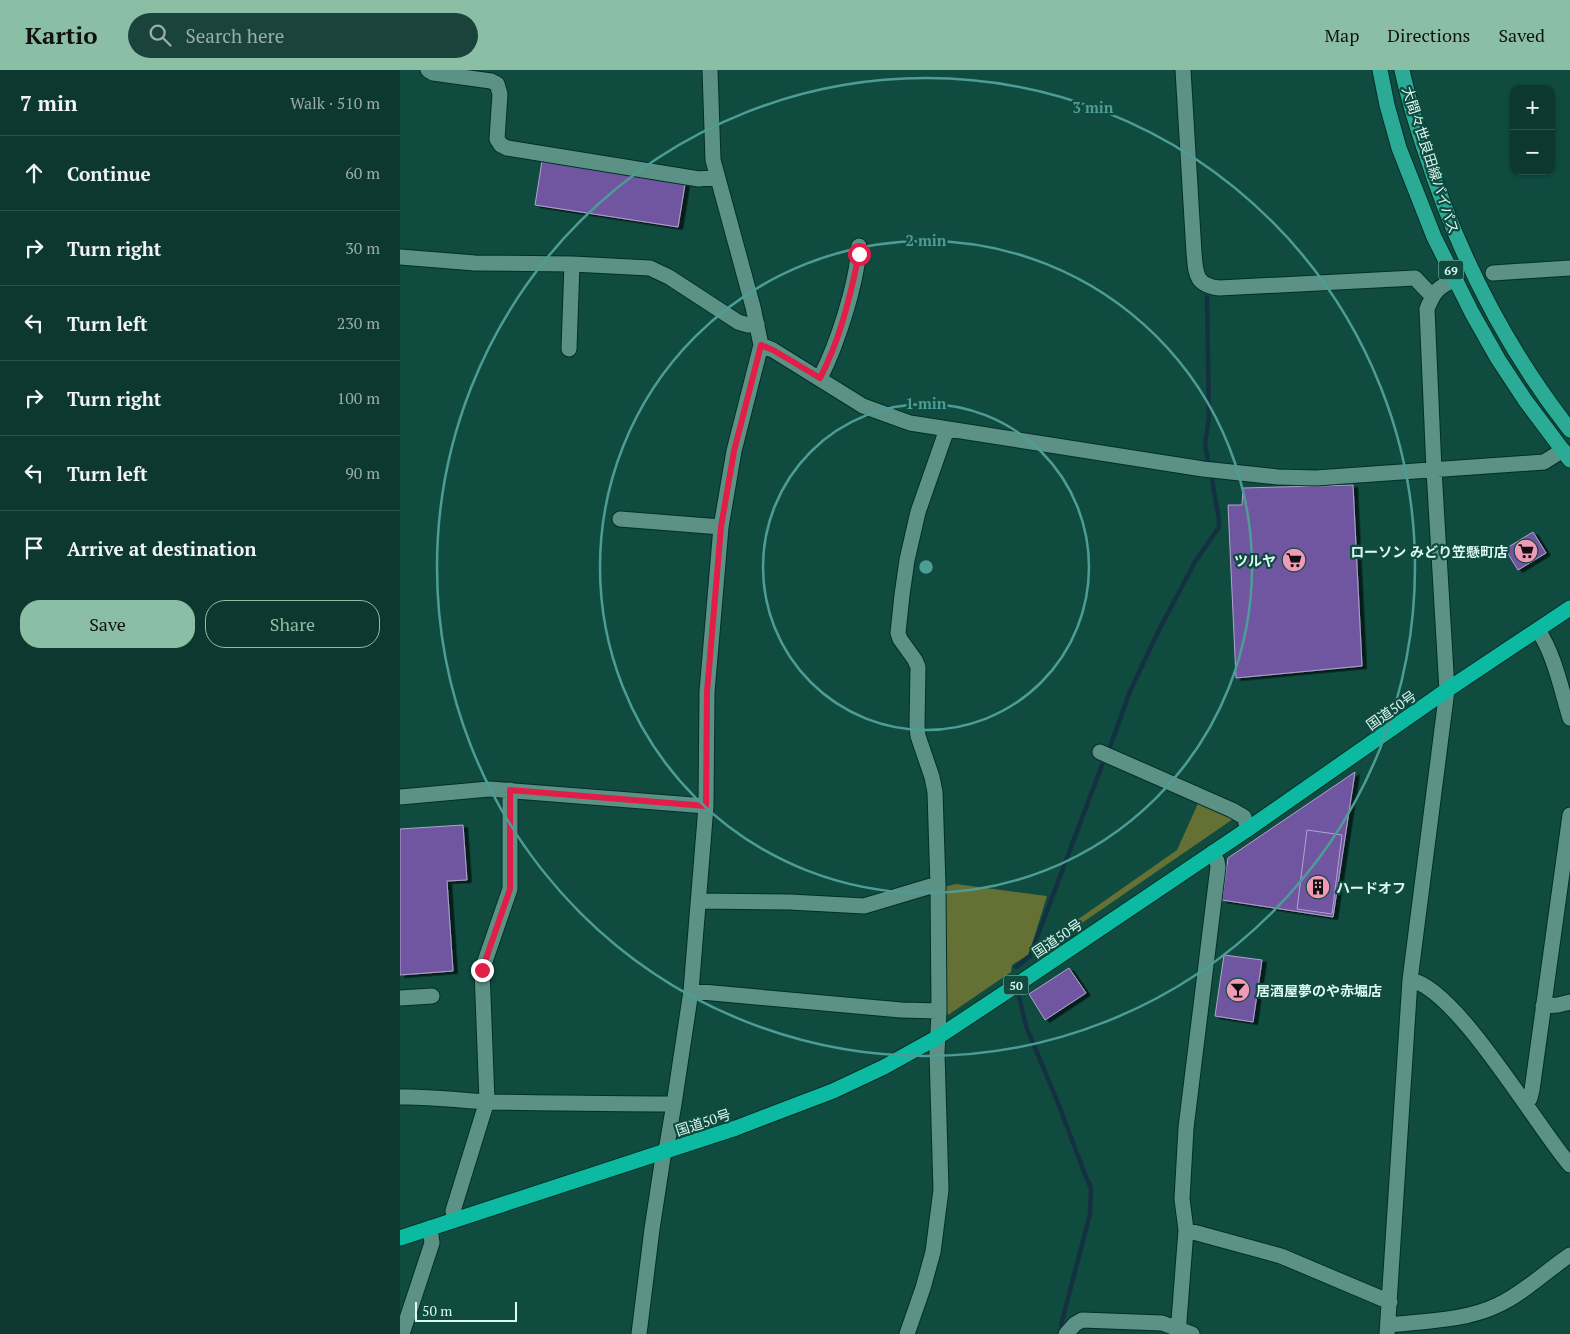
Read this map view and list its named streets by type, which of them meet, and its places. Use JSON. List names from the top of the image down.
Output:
{
  "streets": {
    "highway": ["国道50号", "50"],
    "main road": ["大間々世良田線バイパス", "69"]
  },
  "places": {
    "supermarket": ["ローソン みどり笠懸町店", "ツルヤ"],
    "building": ["ハードオフ"],
    "bar": ["居酒屋夢のや赤堀店"]
  },
  "scale_bar": "50 m",
  "page": {
    "header": "Kartio",
    "search": "Search here",
    "nav": ["Map", "Directions", "Saved"],
    "heading": ["7 min", "Walk · 510 m"],
    "map_buttons": ["+", "−"],
    "list": [
      ["Continue", "60 m"],
      ["Turn right", "30 m"],
      ["Turn left", "230 m"],
      ["Turn right", "100 m"],
      ["Turn left", "90 m"],
      "Arrive at destination"
    ],
    "buttons": ["Save", "Share"],
    "scale": "50 m"
  },
  "rings": ["3 min", "2 min", "1 min"]
}
